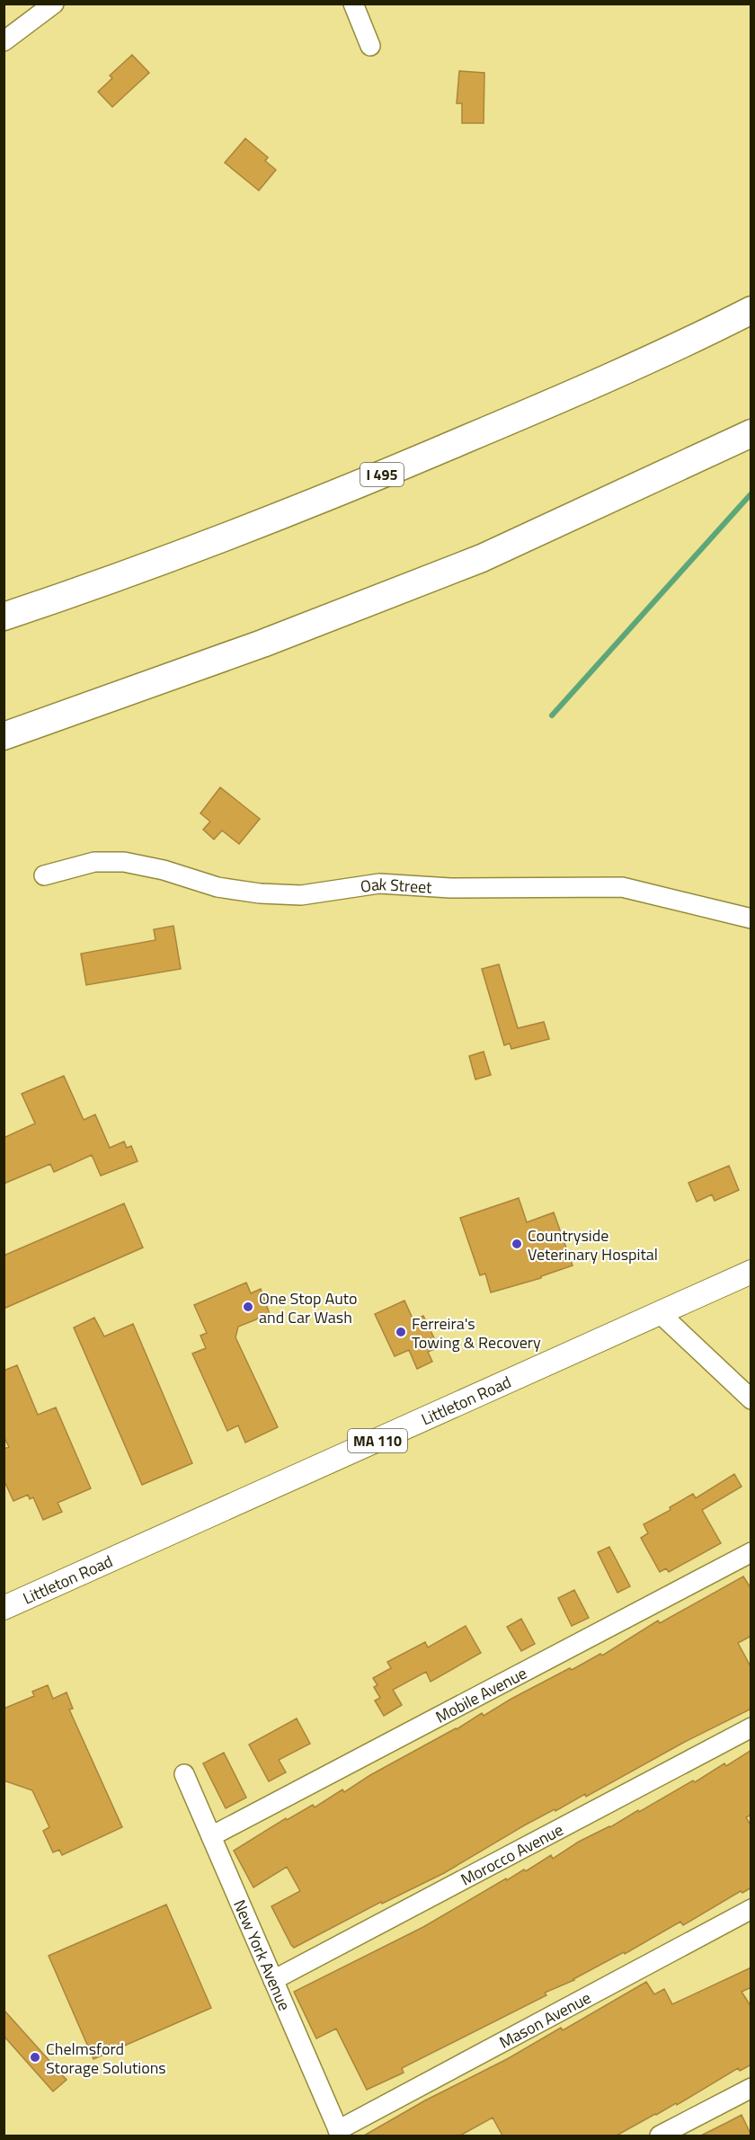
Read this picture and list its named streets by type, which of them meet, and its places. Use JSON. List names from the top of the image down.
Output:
{
  "streets": {
    "highway": ["I 495"],
    "main road": ["Littleton Road", "MA 110"],
    "street": [
      "Oak Street",
      "Mobile Avenue",
      "Morocco Avenue",
      "New York Avenue",
      "Mason Avenue"
    ]
  },
  "crossings": [
    ["Mobile Avenue", "New York Avenue"],
    ["Morocco Avenue", "New York Avenue"],
    ["New York Avenue", "Mason Avenue"]
  ],
  "places": [
    "Countryside Veterinary Hospital",
    "One Stop Auto and Car Wash",
    "Ferreira's Towing & Recovery",
    "Chelmsford Storage Solutions"
  ]
}
